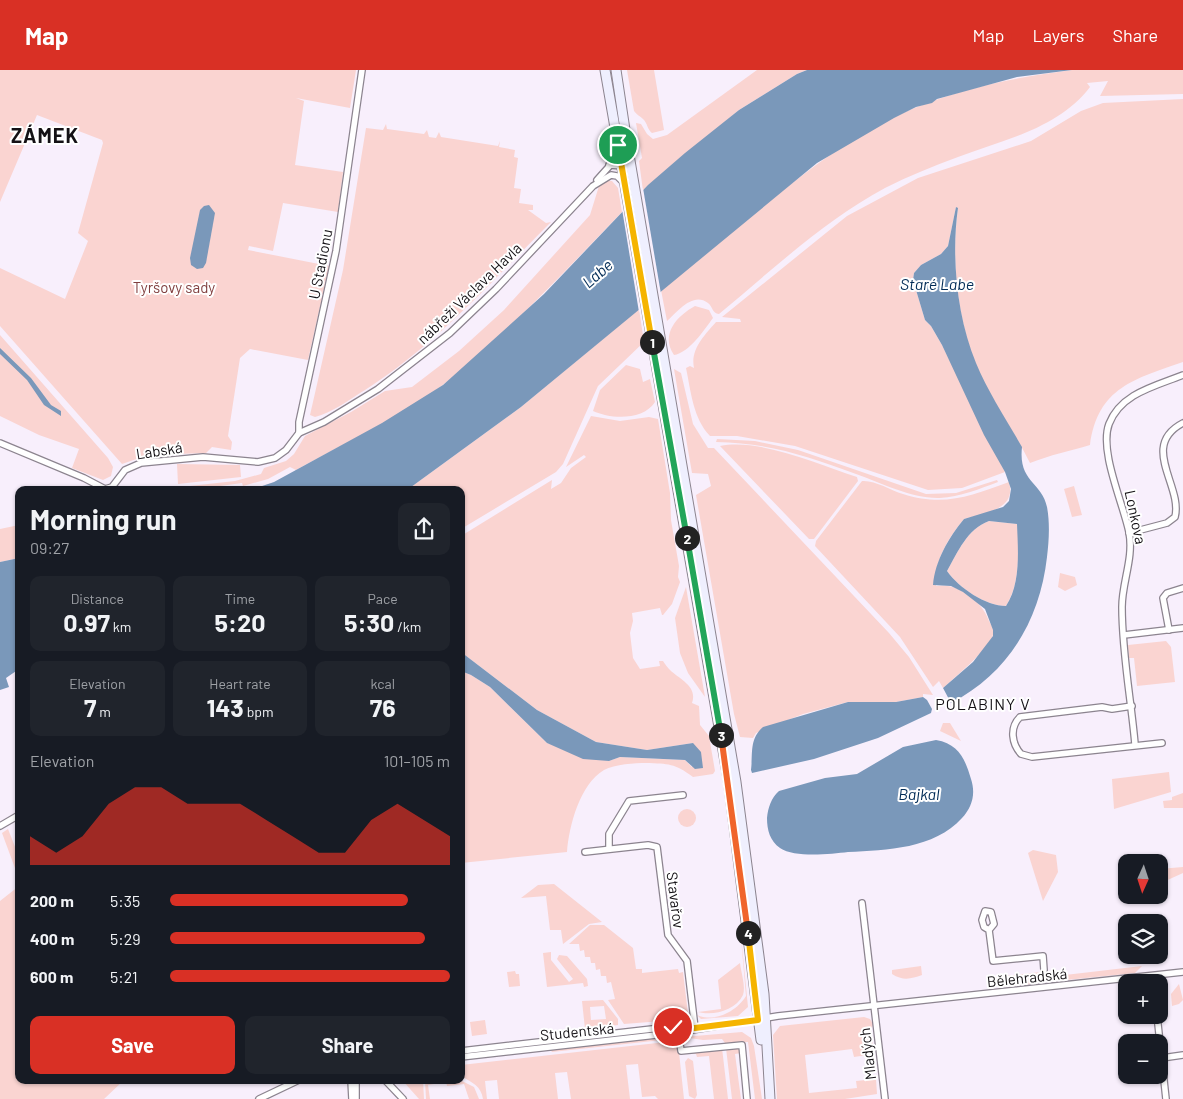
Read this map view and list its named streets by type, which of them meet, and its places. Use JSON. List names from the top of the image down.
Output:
{
  "streets": {
    "street": [
      "U Stadionu",
      "nábřeží Václava Havla",
      "Labská",
      "Lonkova",
      "Stavařov",
      "Bělehradská",
      "Studentská",
      "Mladých"
    ]
  },
  "crossings": [
    ["U Stadionu", "nábřeží Václava Havla"],
    ["U Stadionu", "Labská"],
    ["nábřeží Václava Havla", "Labská"],
    ["Stavařov", "Studentská"],
    ["Bělehradská", "Studentská"],
    ["Bělehradská", "Mladých"]
  ],
  "districts": ["ZÁMEK", "POLABINY V"],
  "water": ["Labe", "Staré Labe", "Bajkal"],
  "parks": ["Tyršovy sady"],
  "north": "bottom",
  "page": {
    "header": "Map",
    "nav": ["Map", "Layers", "Share"],
    "pins": [
      "1",
      "2",
      "3",
      "4"
    ],
    "heading": ["Morning run", "09:27"],
    "stats": [
      ["Distance", "0.97 km"],
      ["Time", "5:20"],
      ["Pace", "5:30 /km"],
      ["Elevation", "7 m"],
      ["Heart rate", "143 bpm"],
      ["kcal", "76"]
    ],
    "chart": ["Elevation", "101–105 m"],
    "map_buttons": ["+", "−"],
    "list": [
      {
        "name": "200 m",
        "note": "5:35"
      },
      {
        "name": "400 m",
        "note": "5:29"
      },
      {
        "name": "600 m",
        "note": "5:21"
      }
    ],
    "buttons": ["Save", "Share"]
  }
}
